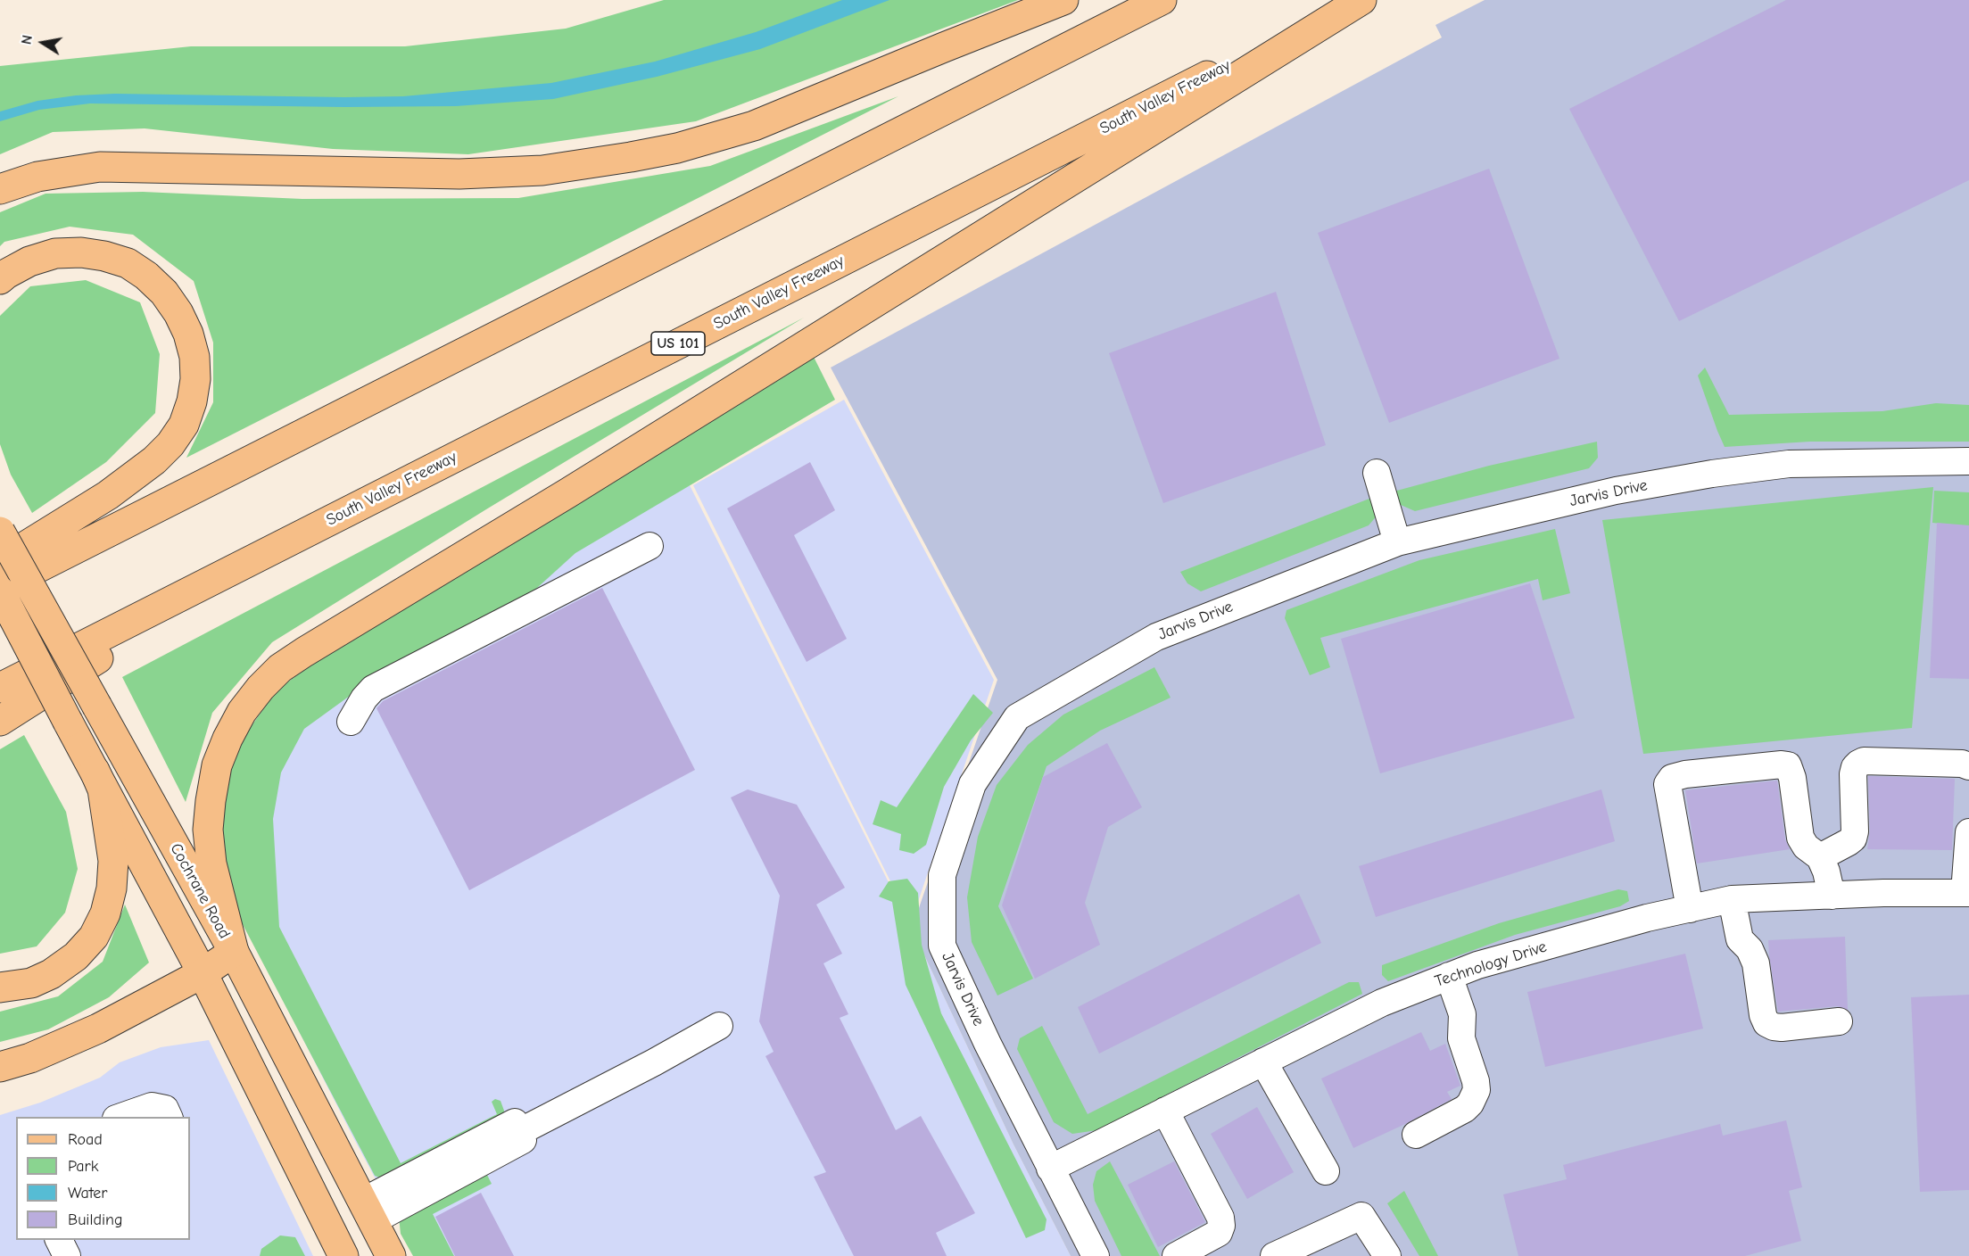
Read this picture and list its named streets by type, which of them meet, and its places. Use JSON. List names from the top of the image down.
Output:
{
  "streets": {
    "main road": ["South Valley Freeway", "US 101", "Cochrane Road"],
    "street": ["Jarvis Drive", "Technology Drive"]
  },
  "crossings": [
    ["Jarvis Drive", "Technology Drive"]
  ],
  "legend": [
    "Road",
    "Park",
    "Water",
    "Building"
  ],
  "north": "left"
}
